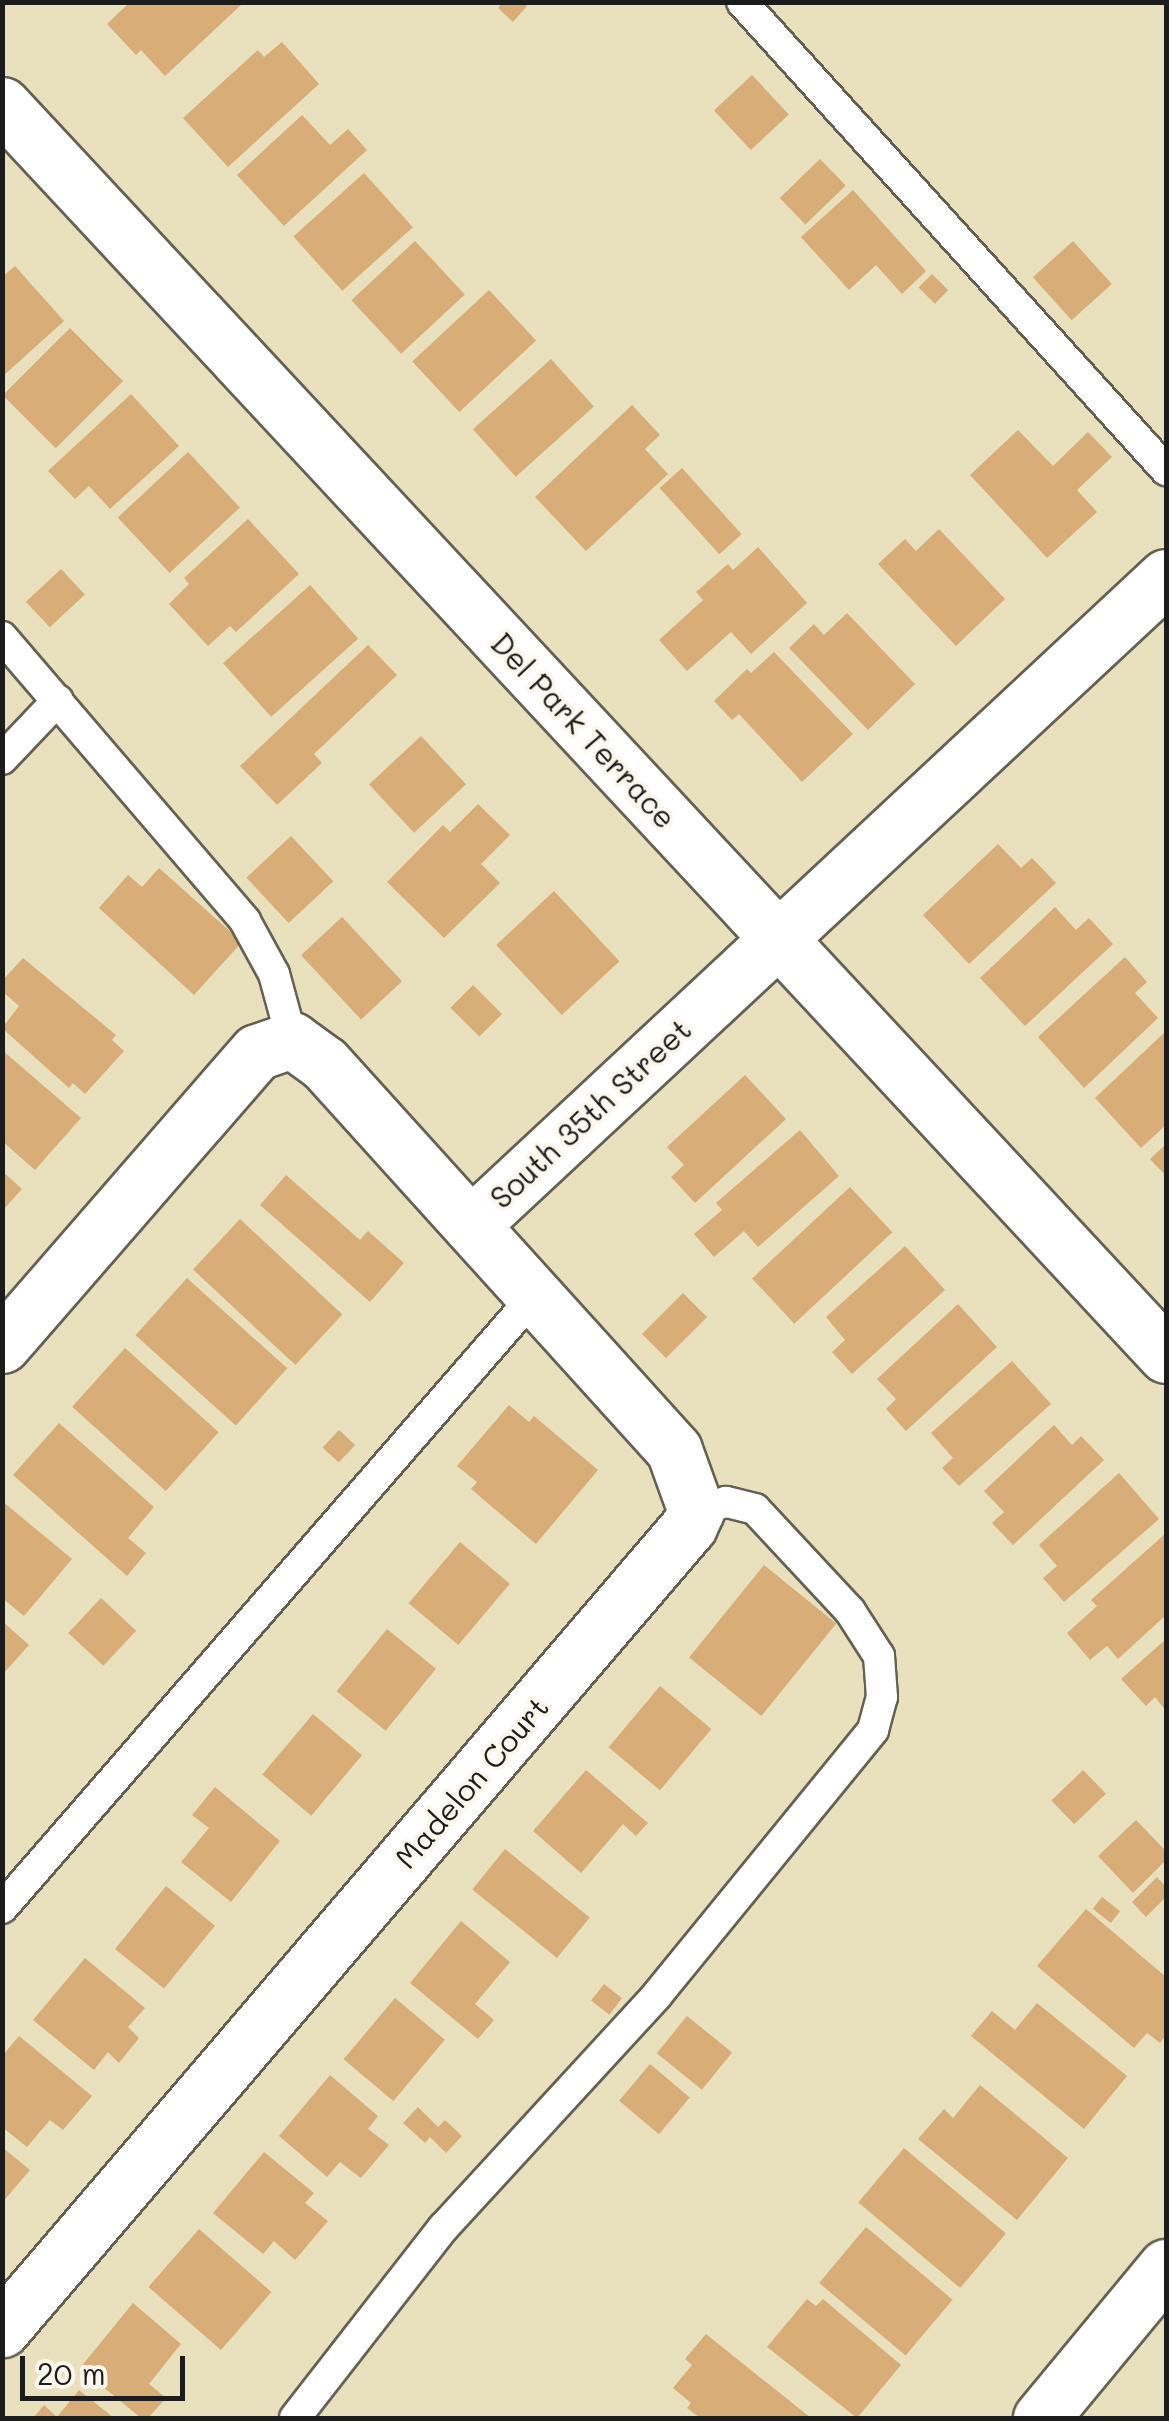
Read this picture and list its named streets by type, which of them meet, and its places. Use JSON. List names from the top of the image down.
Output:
{
  "streets": {
    "street": ["Del Park Terrace", "South 35th Street", "Madelon Court"]
  },
  "crossings": [
    ["Del Park Terrace", "South 35th Street"]
  ],
  "scale_bar": "20 m"
}
